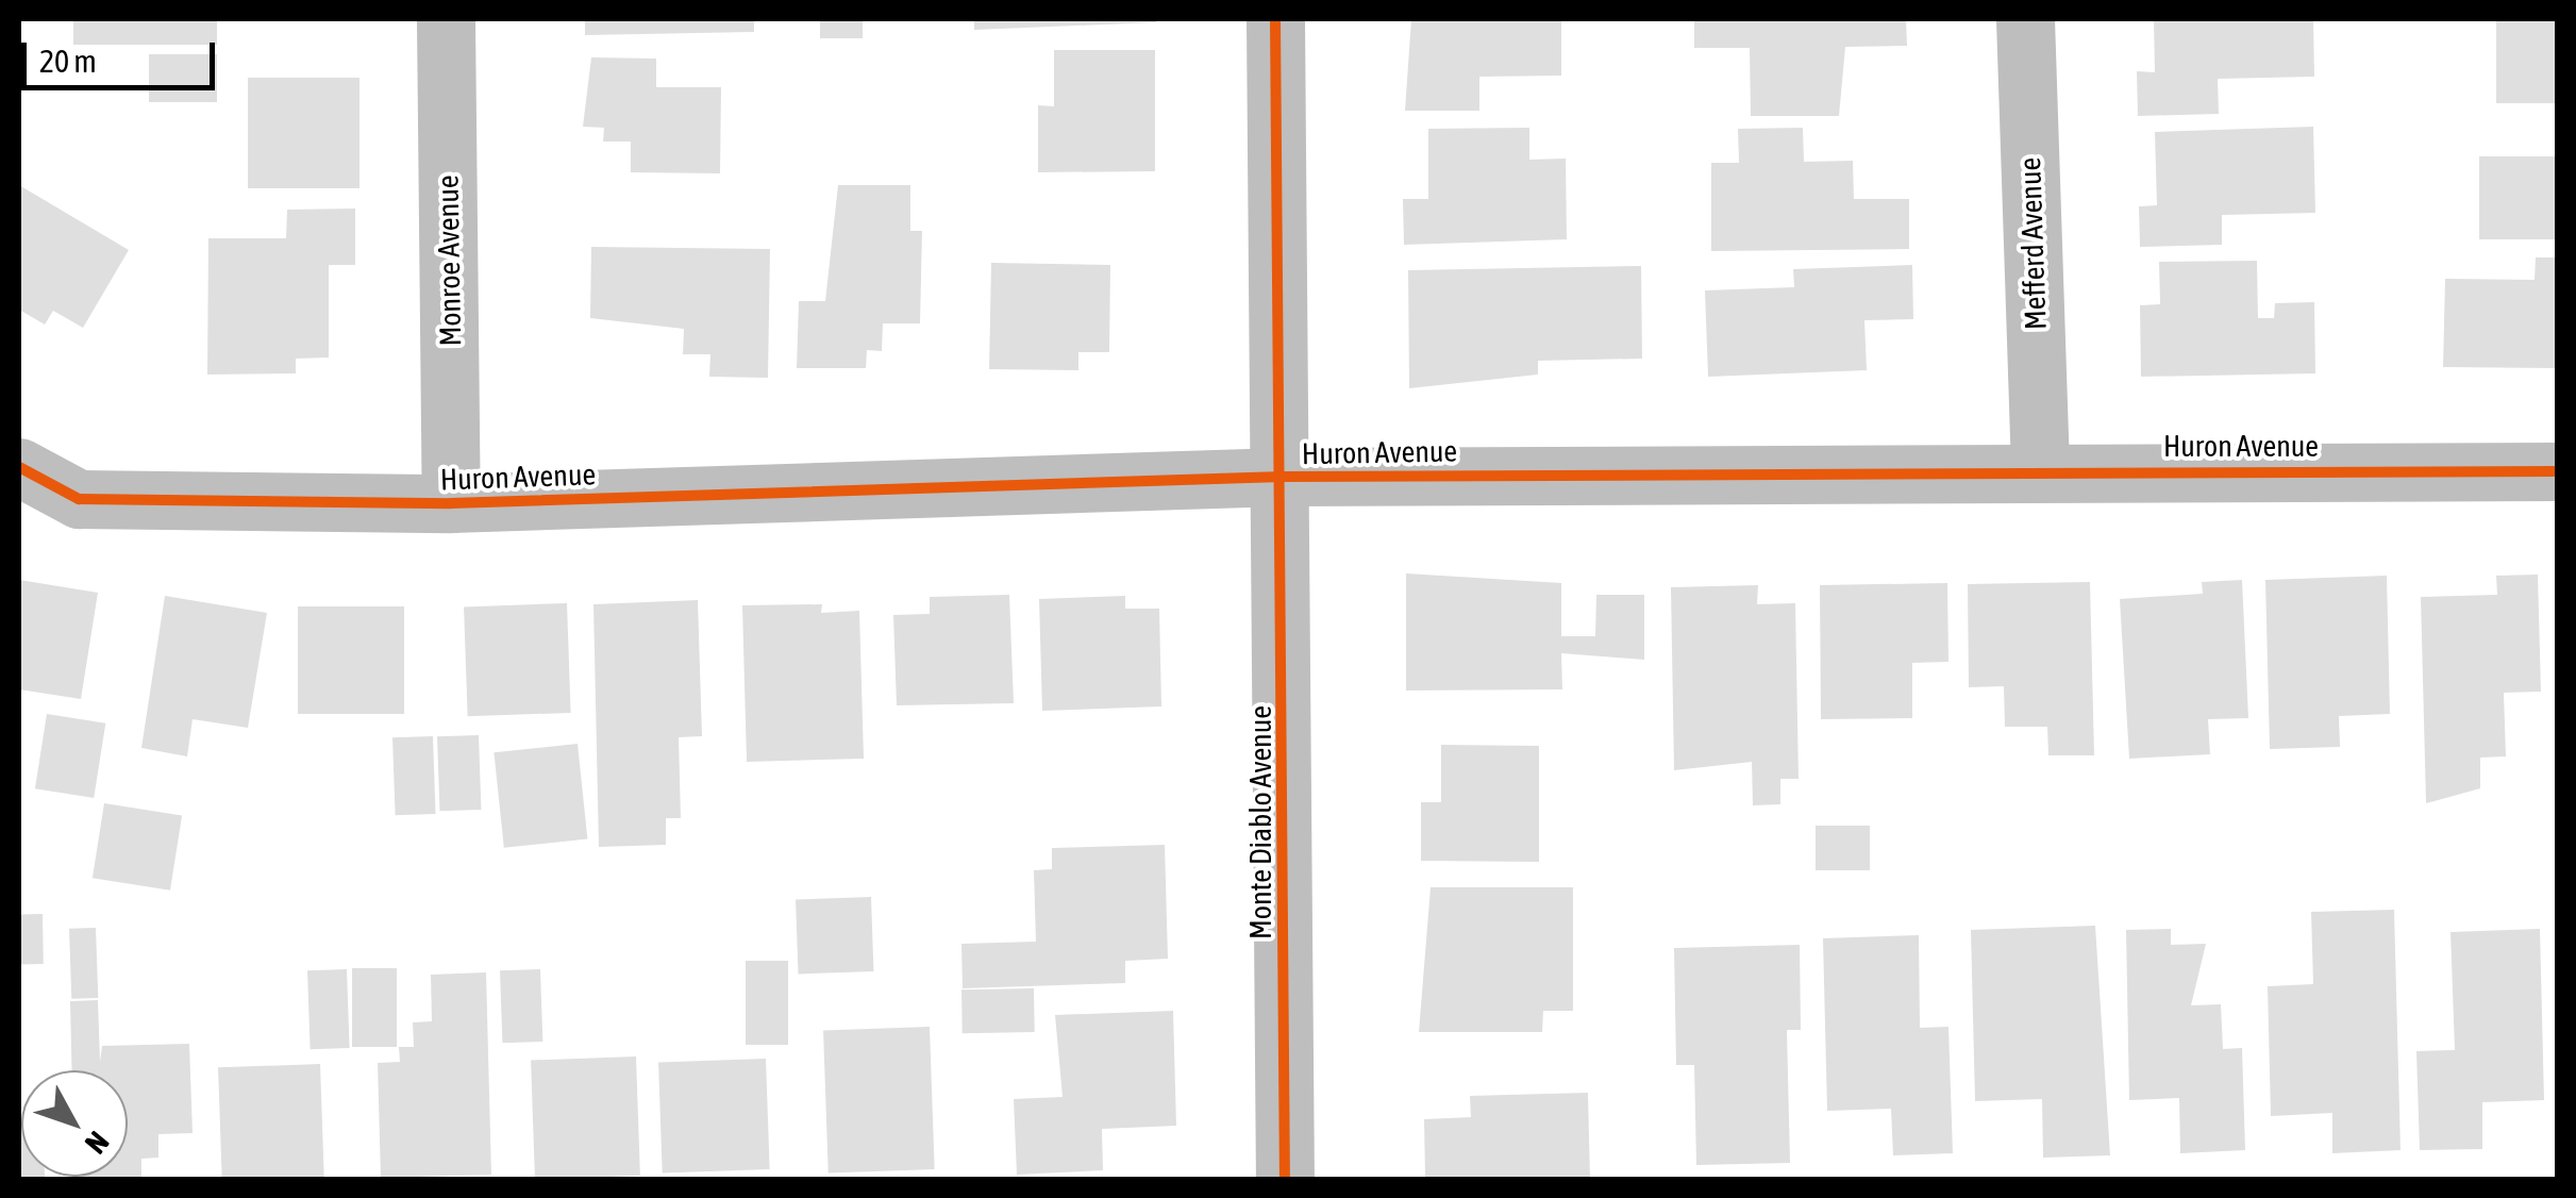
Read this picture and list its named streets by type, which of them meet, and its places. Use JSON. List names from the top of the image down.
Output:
{
  "streets": {
    "street": [
      "Mefferd Avenue",
      "Monroe Avenue",
      "Huron Avenue",
      "Monte Diablo Avenue"
    ]
  },
  "crossings": [
    ["Mefferd Avenue", "Huron Avenue"],
    ["Monroe Avenue", "Huron Avenue"],
    ["Huron Avenue", "Monte Diablo Avenue"]
  ],
  "scale_bar": "20 m",
  "north": "bottom right"
}
